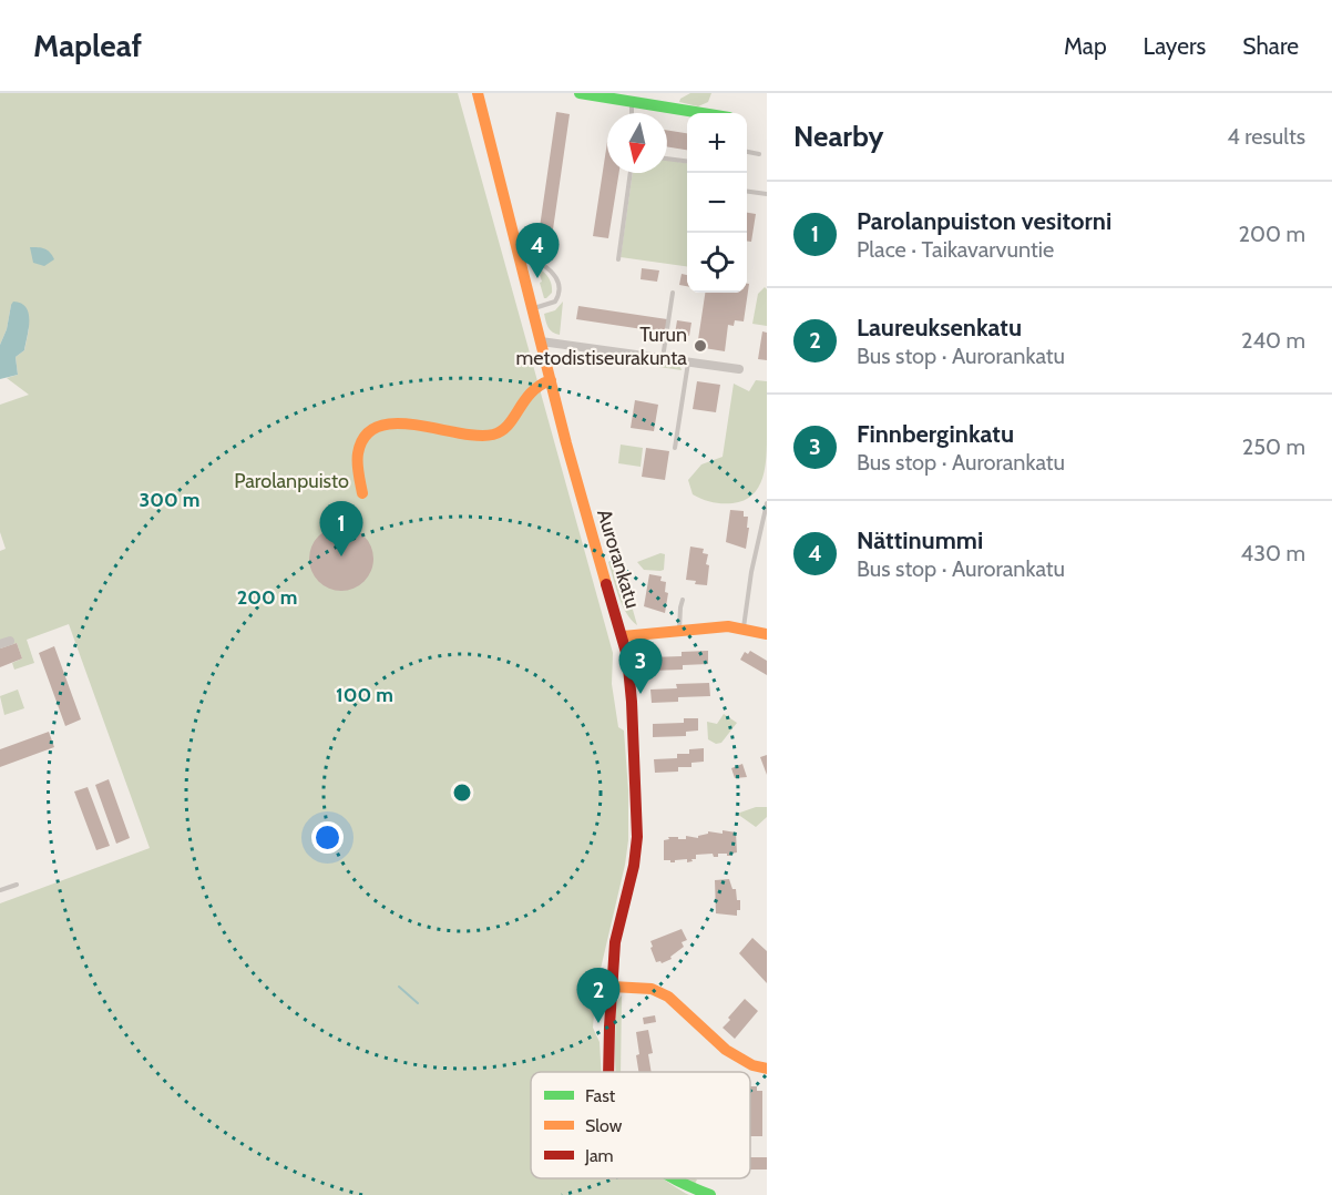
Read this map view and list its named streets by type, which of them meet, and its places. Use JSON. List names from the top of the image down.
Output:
{
  "streets": {
    "street": ["Aurorankatu"]
  },
  "parks": ["Parolanpuisto"],
  "places": ["Turun metodistiseurakunta"],
  "legend": ["Fast", "Slow", "Jam"],
  "north": "bottom",
  "page": {
    "header": "Mapleaf",
    "nav": ["Map", "Layers", "Share"],
    "heading": ["Nearby", "4 results"],
    "map_buttons": ["+", "−"],
    "list": [
      {
        "mark": "1",
        "name": "Parolanpuiston vesitorni",
        "note": "Place · Taikavarvuntie",
        "value": "200 m"
      },
      {
        "mark": "2",
        "name": "Laureuksenkatu",
        "note": "Bus stop · Aurorankatu",
        "value": "240 m"
      },
      {
        "mark": "3",
        "name": "Finnberginkatu",
        "note": "Bus stop · Aurorankatu",
        "value": "250 m"
      },
      {
        "mark": "4",
        "name": "Nättinummi",
        "note": "Bus stop · Aurorankatu",
        "value": "430 m"
      }
    ],
    "pins": [
      "4",
      "1",
      "3",
      "2"
    ]
  },
  "rings": ["300 m", "200 m", "100 m"]
}
